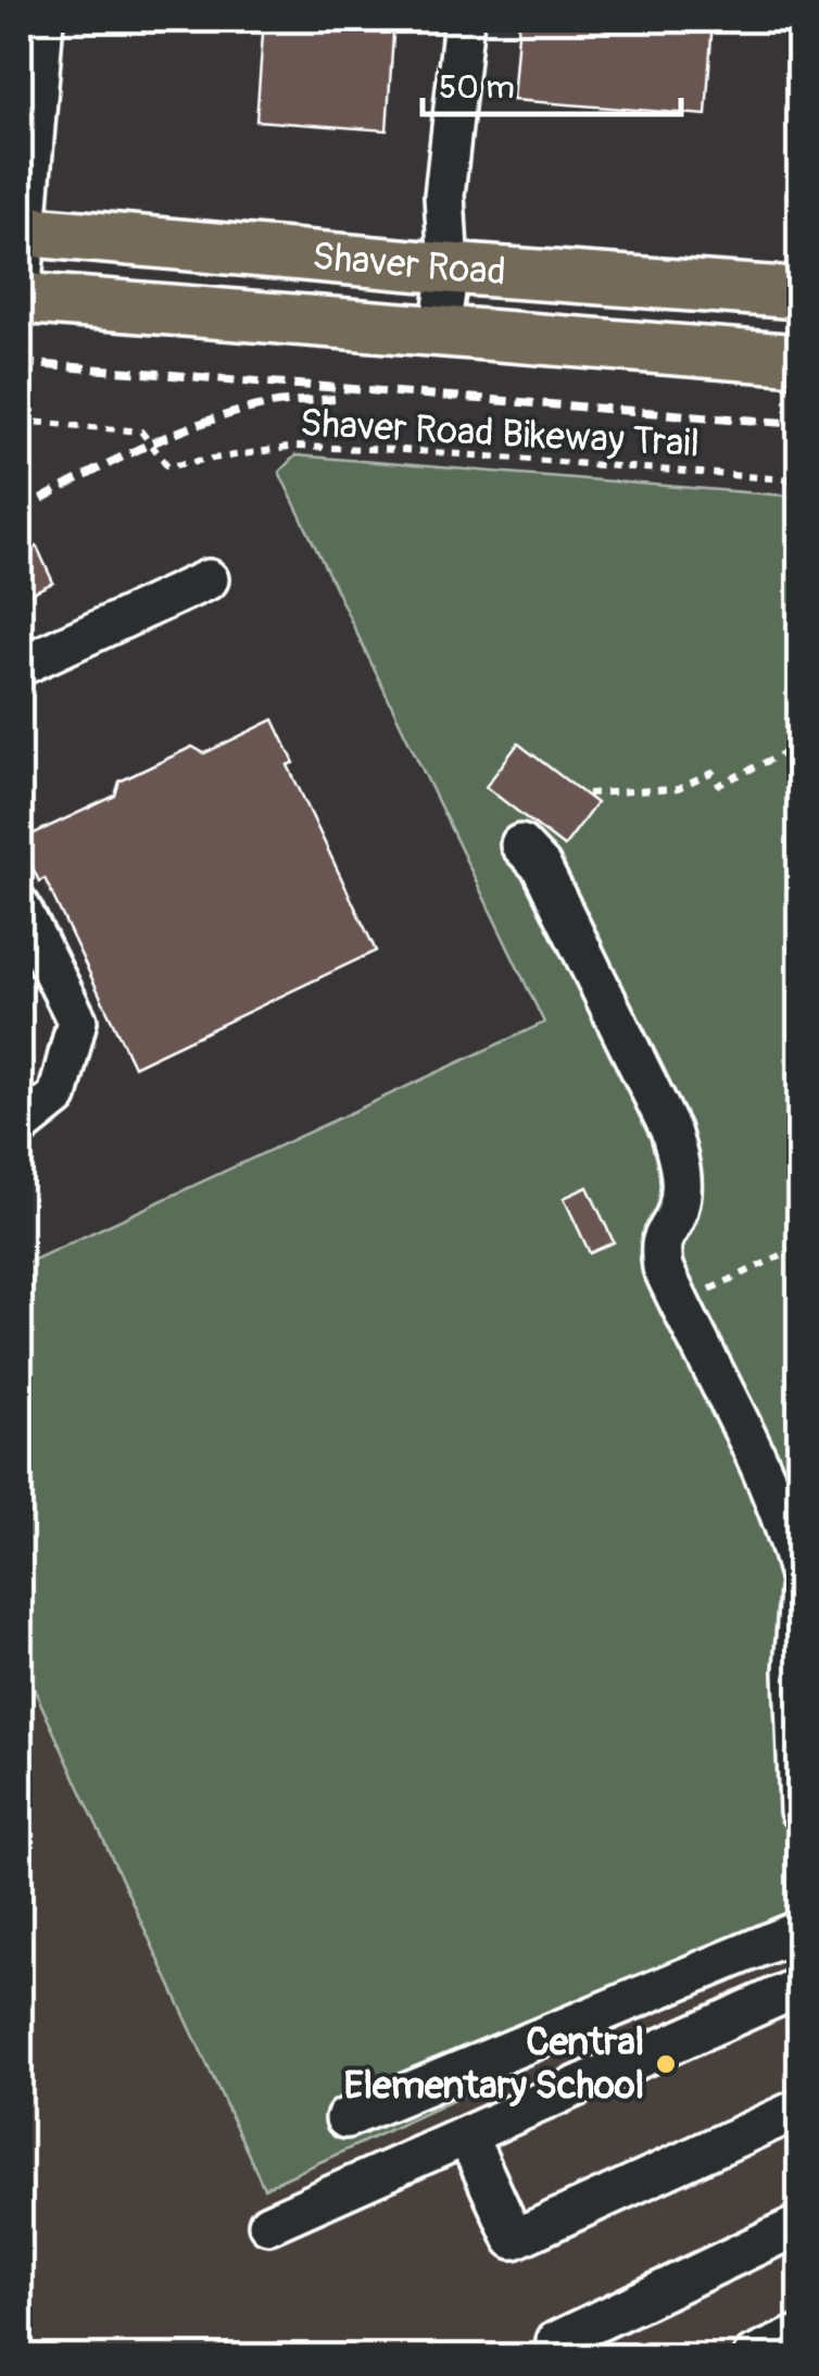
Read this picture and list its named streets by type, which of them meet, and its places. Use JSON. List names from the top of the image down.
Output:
{
  "streets": {
    "main road": ["Shaver Road"],
    "path": ["Shaver Road Bikeway Trail"]
  },
  "places": ["Central Elementary School"],
  "scale_bar": "50 m"
}
